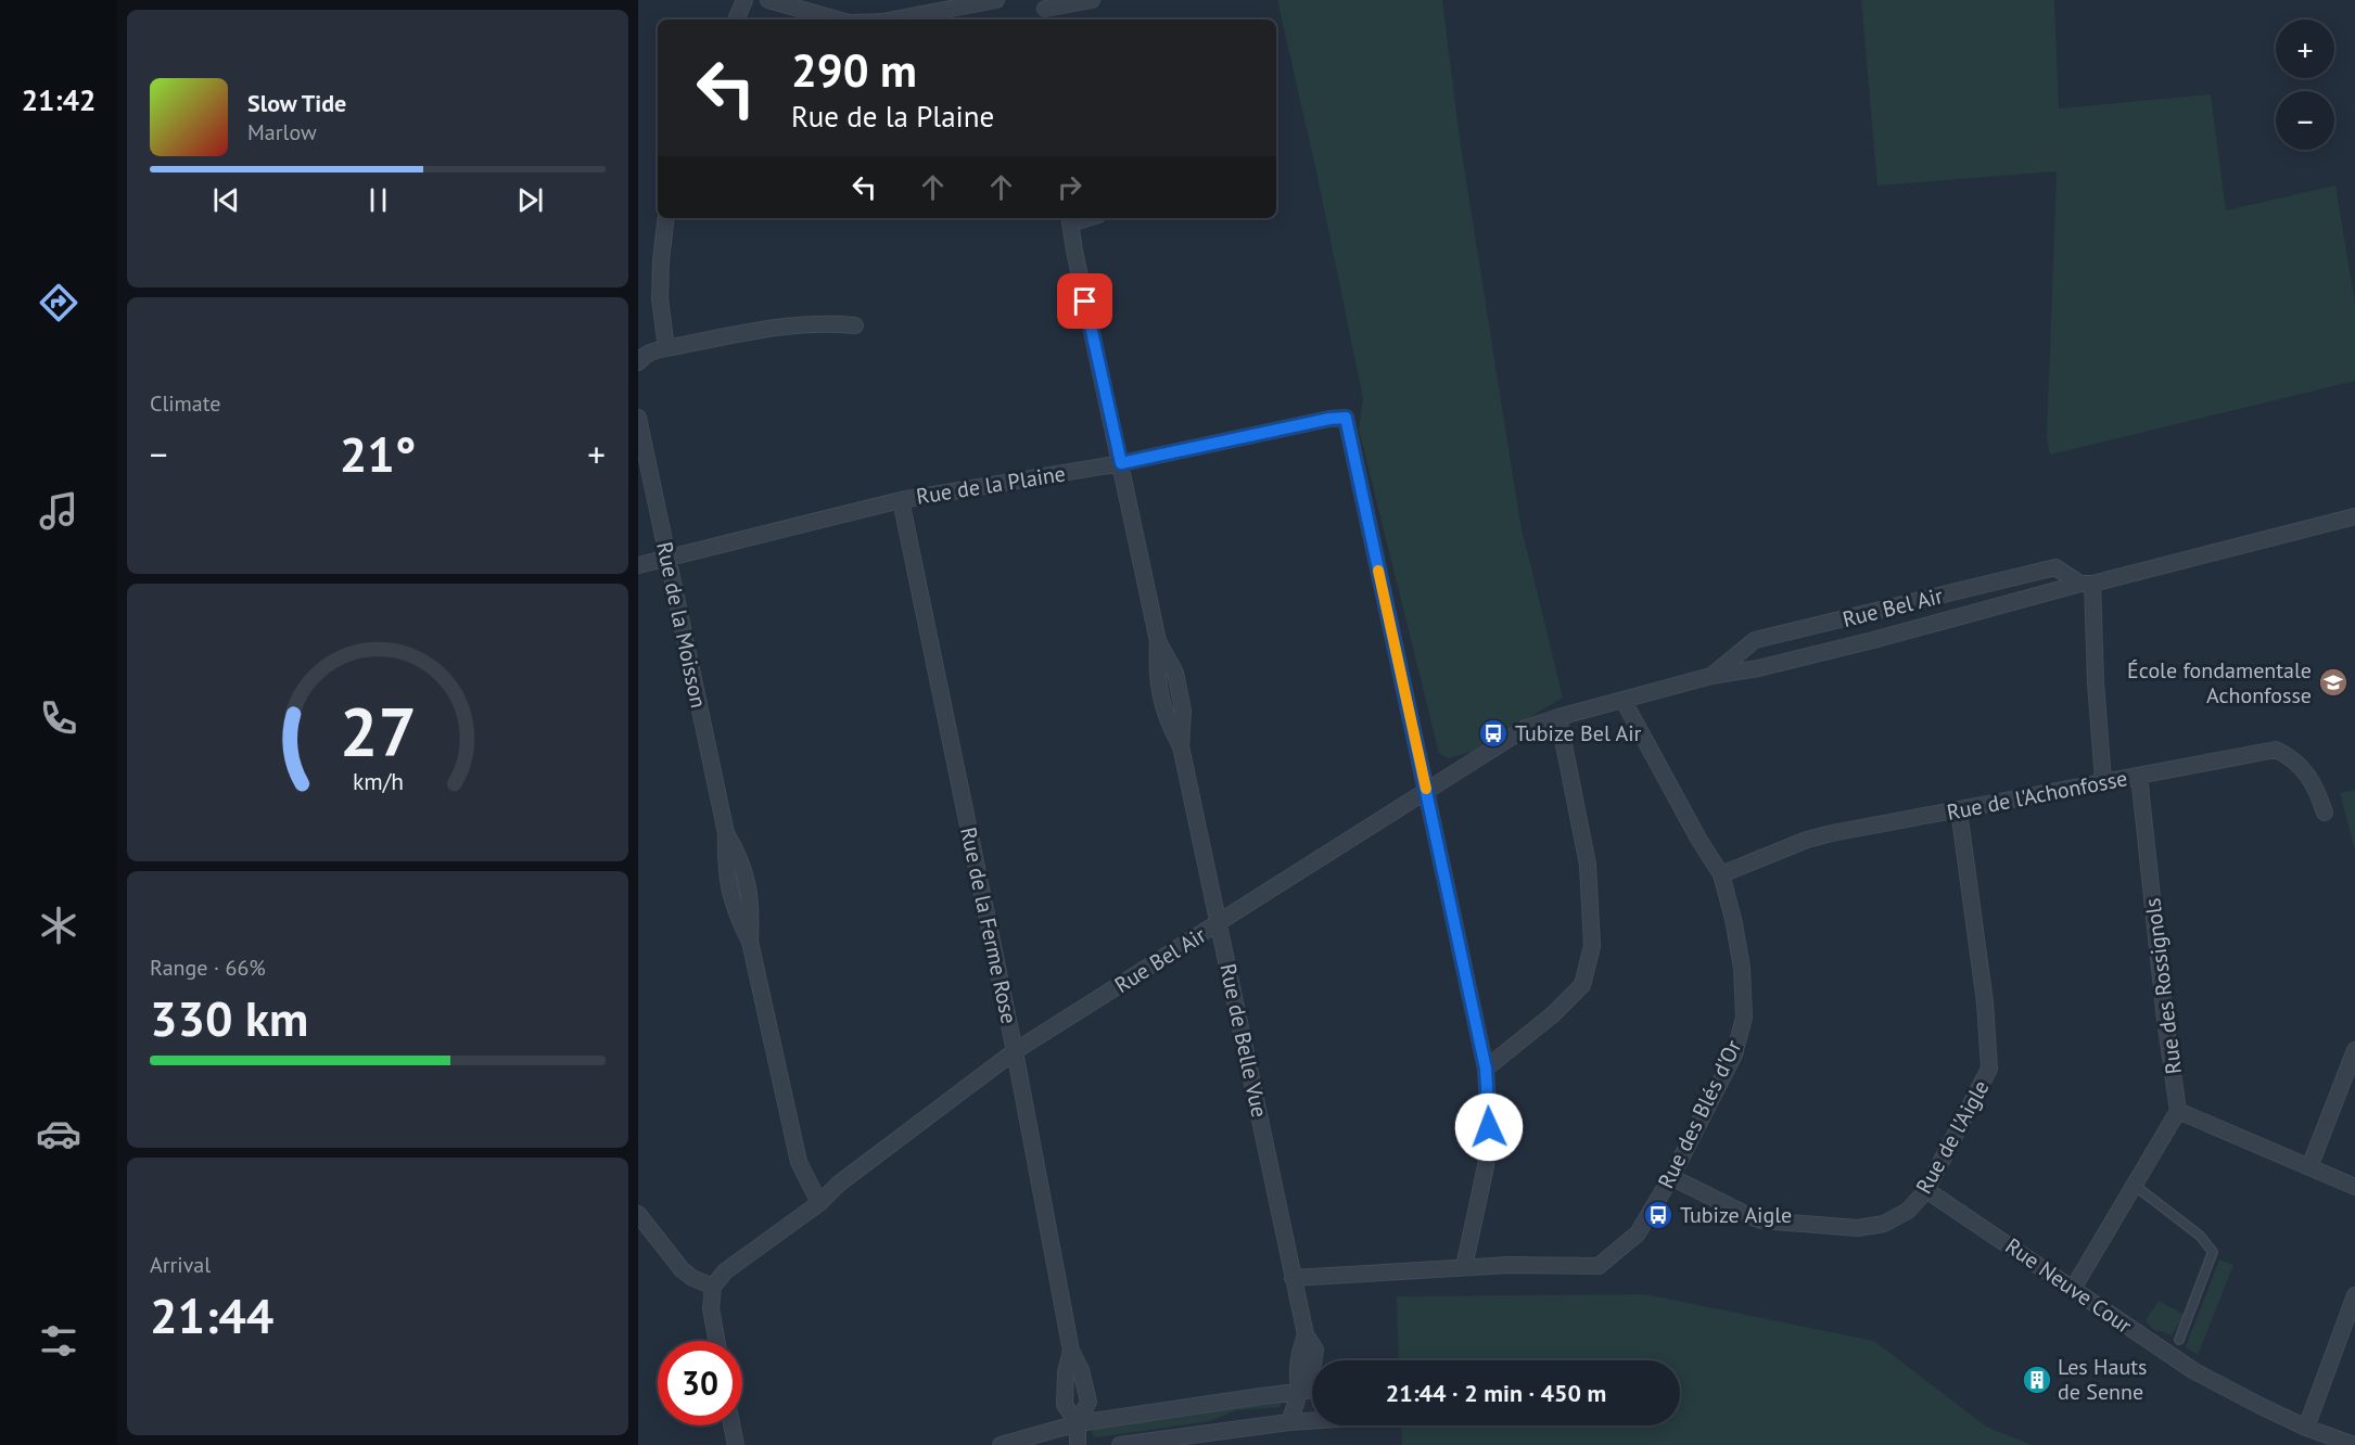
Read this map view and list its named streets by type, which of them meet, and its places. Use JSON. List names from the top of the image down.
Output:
{
  "streets": {
    "street": [
      "Rue de la Plaine",
      "Rue Bel Air",
      "Rue de la Moisson",
      "Rue de l'Achonfosse",
      "Rue de la Ferme Rose",
      "Rue des Rossignols",
      "Rue de Belle Vue",
      "Rue des Blés d'Or",
      "Rue de l'Aigle",
      "Rue Neuve Cour"
    ]
  },
  "crossings": [
    ["Rue de la Plaine", "Rue Bel Air"],
    ["Rue de la Plaine", "Rue de la Moisson"],
    ["Rue de la Plaine", "Rue de la Ferme Rose"],
    ["Rue de la Plaine", "Rue de Belle Vue"],
    ["Rue Bel Air", "Rue de la Moisson"],
    ["Rue Bel Air", "Rue de la Ferme Rose"],
    ["Rue Bel Air", "Rue de Belle Vue"],
    ["Rue Bel Air", "Rue des Blés d'Or"],
    ["Rue de l'Achonfosse", "Rue des Rossignols"],
    ["Rue de l'Achonfosse", "Rue des Blés d'Or"],
    ["Rue de l'Achonfosse", "Rue de l'Aigle"],
    ["Rue de Belle Vue", "Rue des Blés d'Or"],
    ["Rue des Blés d'Or", "Rue de l'Aigle"],
    ["Rue de l'Aigle", "Rue Neuve Cour"]
  ],
  "places": {
    "school or university": ["École fondamentale Achonfosse"],
    "bus stop": ["Tubize Bel Air", "Tubize Aigle"],
    "building": ["Les Hauts de Senne"]
  },
  "page": {
    "tabs": "21:42",
    "map_buttons": ["+", "−"],
    "turn": ["290 m", "Rue de la Plaine"],
    "song": ["Slow Tide", "Marlow"],
    "tile": [
      "Climate",
      ["Range · 66%", "330 km"],
      ["Arrival", "21:44"]
    ],
    "heat": ["−", "21°", "+"],
    "limit": "30",
    "trip": "21:44 · 2 min · 450 m",
    "gauge": ["27", "km/h"]
  }
}
